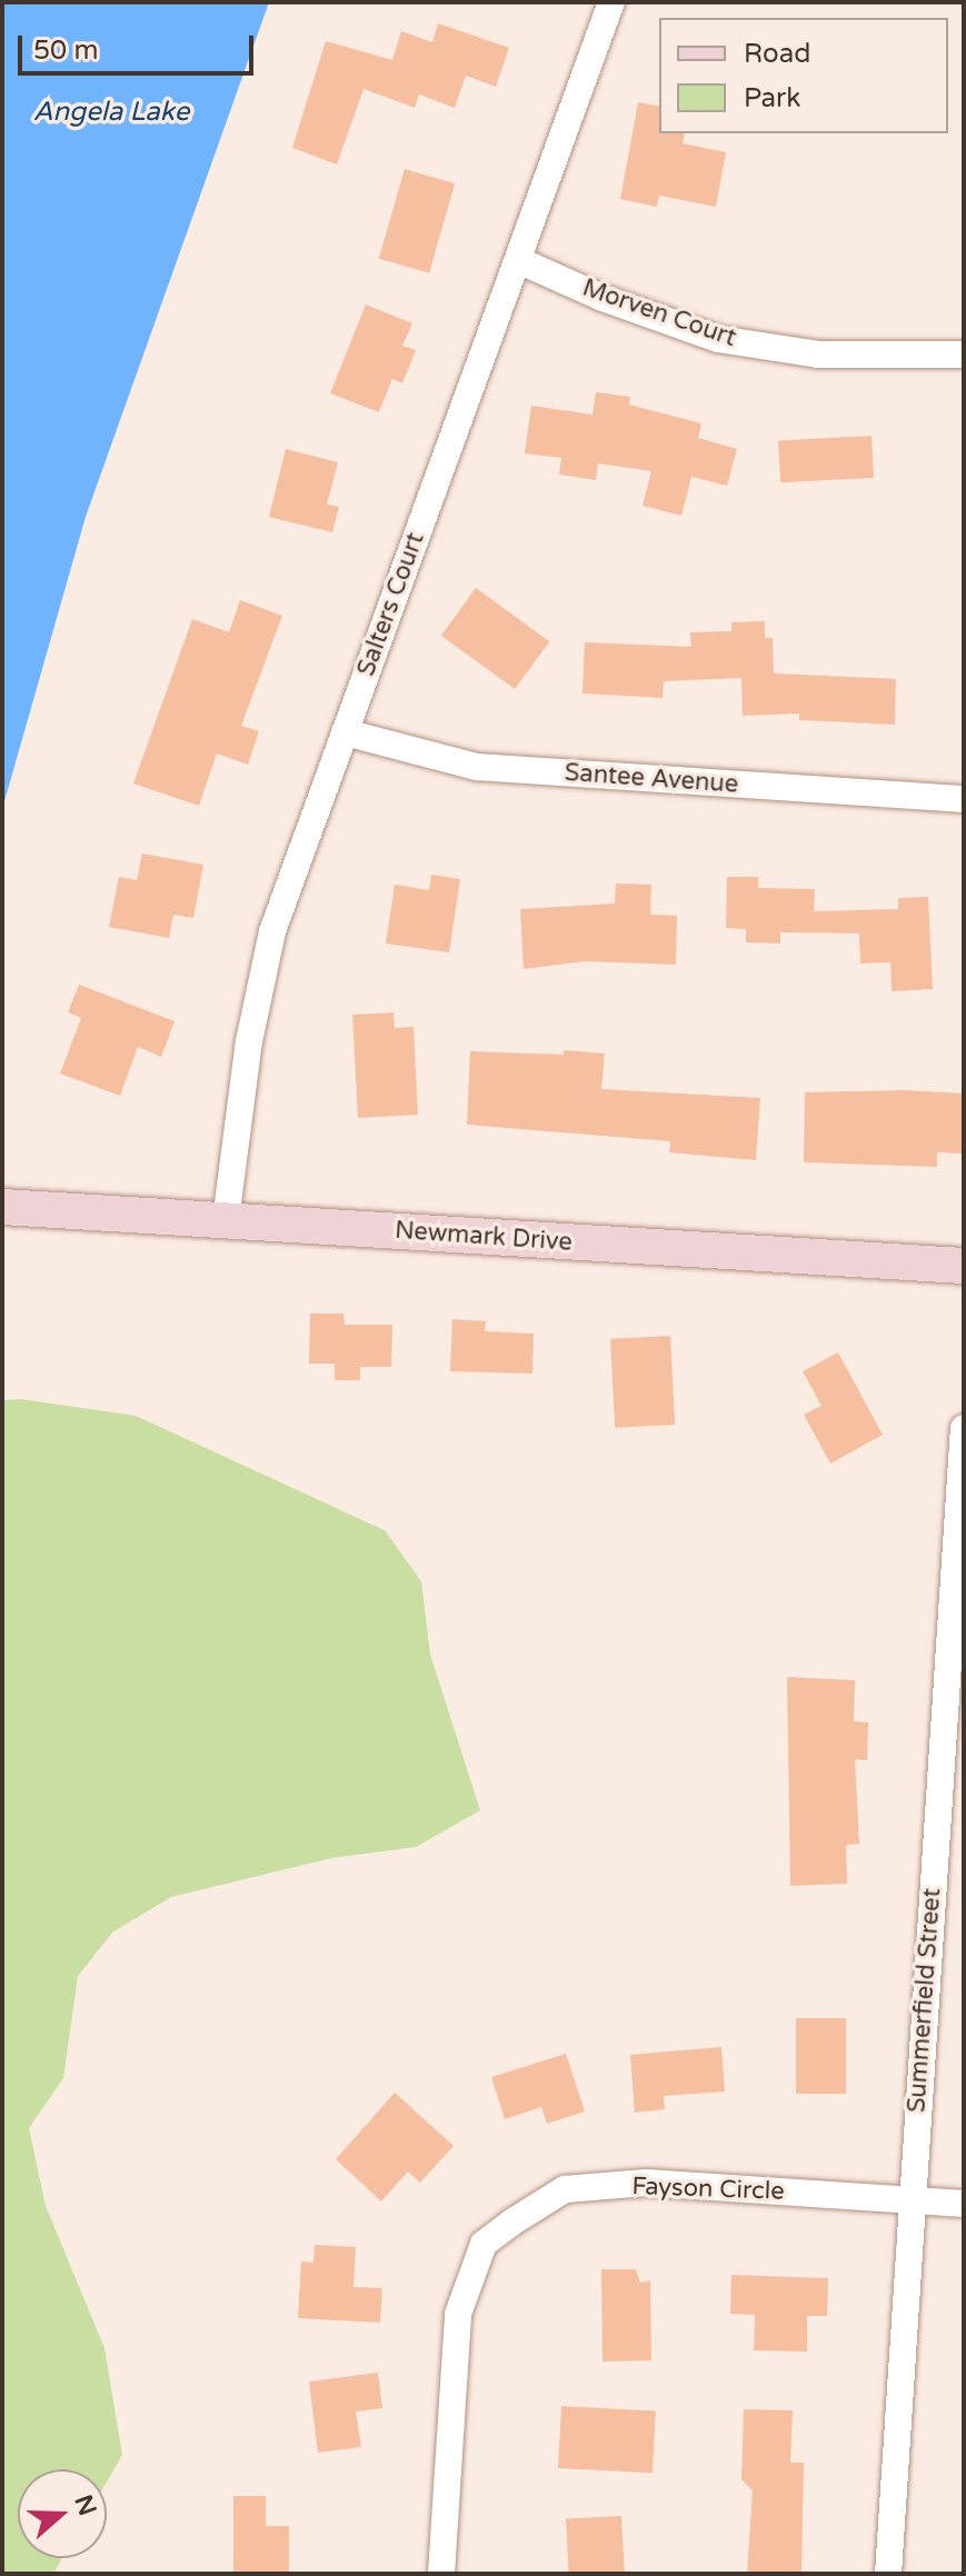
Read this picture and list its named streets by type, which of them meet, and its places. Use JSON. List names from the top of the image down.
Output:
{
  "streets": {
    "street": [
      "Morven Court",
      "Salters Court",
      "Santee Avenue",
      "Newmark Drive",
      "Summerfield Street",
      "Fayson Circle"
    ]
  },
  "crossings": [
    ["Morven Court", "Salters Court"],
    ["Salters Court", "Santee Avenue"],
    ["Salters Court", "Newmark Drive"],
    ["Summerfield Street", "Fayson Circle"]
  ],
  "water": ["Angela Lake"],
  "legend": ["Road", "Park"],
  "scale_bar": "50 m",
  "north": "right"
}
